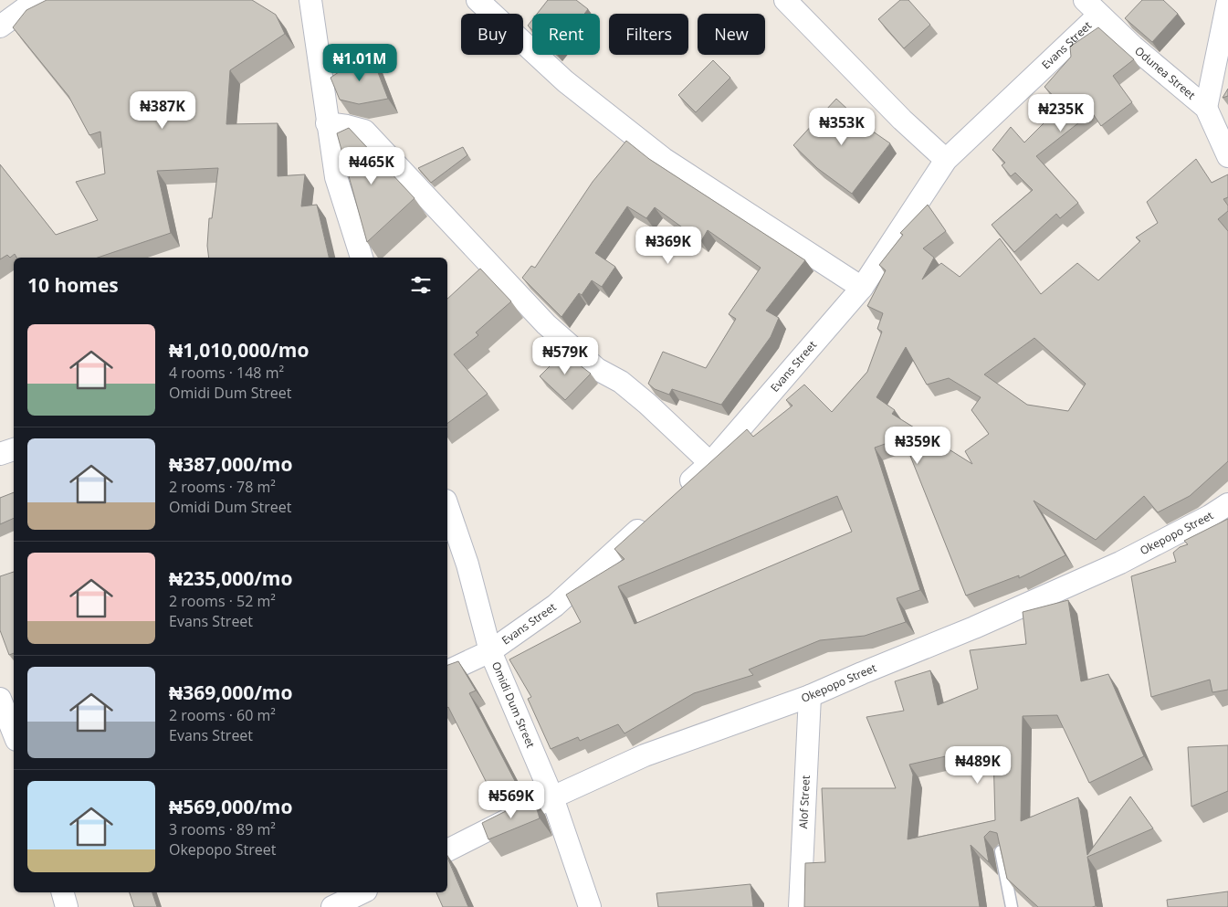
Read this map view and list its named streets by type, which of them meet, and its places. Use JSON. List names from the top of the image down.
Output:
{
  "streets": {
    "street": [
      "Evans Street",
      "Odunea Street",
      "Okepopo Street",
      "Omidi Dum Street",
      "Alof Street"
    ]
  },
  "crossings": [
    ["Evans Street", "Odunea Street"],
    ["Evans Street", "Omidi Dum Street"],
    ["Okepopo Street", "Omidi Dum Street"],
    ["Okepopo Street", "Alof Street"]
  ],
  "page": {
    "chip": [
      "Buy",
      "Rent",
      "Filters",
      "New"
    ],
    "price": [
      "₦1.01M",
      "₦387K",
      "₦235K",
      "₦353K",
      "₦465K",
      "₦369K",
      "₦579K",
      "₦359K",
      "₦489K",
      "₦569K"
    ],
    "heading": "10 homes",
    "list": [
      {
        "name": "₦1,010,000/mo",
        "note": "4 rooms · 148 m² · Omidi Dum Street"
      },
      {
        "name": "₦387,000/mo",
        "note": "2 rooms · 78 m² · Omidi Dum Street"
      },
      {
        "name": "₦235,000/mo",
        "note": "2 rooms · 52 m² · Evans Street"
      },
      {
        "name": "₦369,000/mo",
        "note": "2 rooms · 60 m² · Evans Street"
      },
      {
        "name": "₦569,000/mo",
        "note": "3 rooms · 89 m² · Okepopo Street"
      }
    ]
  }
}
